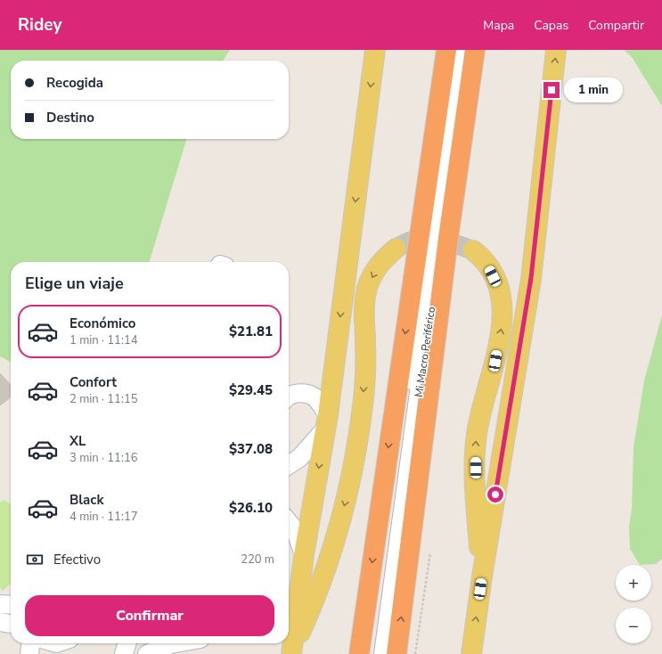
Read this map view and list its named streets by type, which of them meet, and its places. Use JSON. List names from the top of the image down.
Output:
{
  "streets": {
    "street": ["Mi Macro Periférico"]
  },
  "page": {
    "header": "Ridey",
    "nav": ["Mapa", "Capas", "Compartir"],
    "banner": ["Recogida", "Destino"],
    "bubble": "1 min",
    "heading": "Elige un viaje",
    "list": [
      {
        "name": "Económico",
        "note": "1 min · 11:14",
        "value": "$21.81"
      },
      {
        "name": "Confort",
        "note": "2 min · 11:15",
        "value": "$29.45"
      },
      {
        "name": "XL",
        "note": "3 min · 11:16",
        "value": "$37.08"
      },
      {
        "name": "Black",
        "note": "4 min · 11:17",
        "value": "$26.10"
      }
    ],
    "pay": ["Efectivo", "220 m"],
    "map_buttons": ["+", "−"],
    "buttons": "Confirmar"
  }
}
